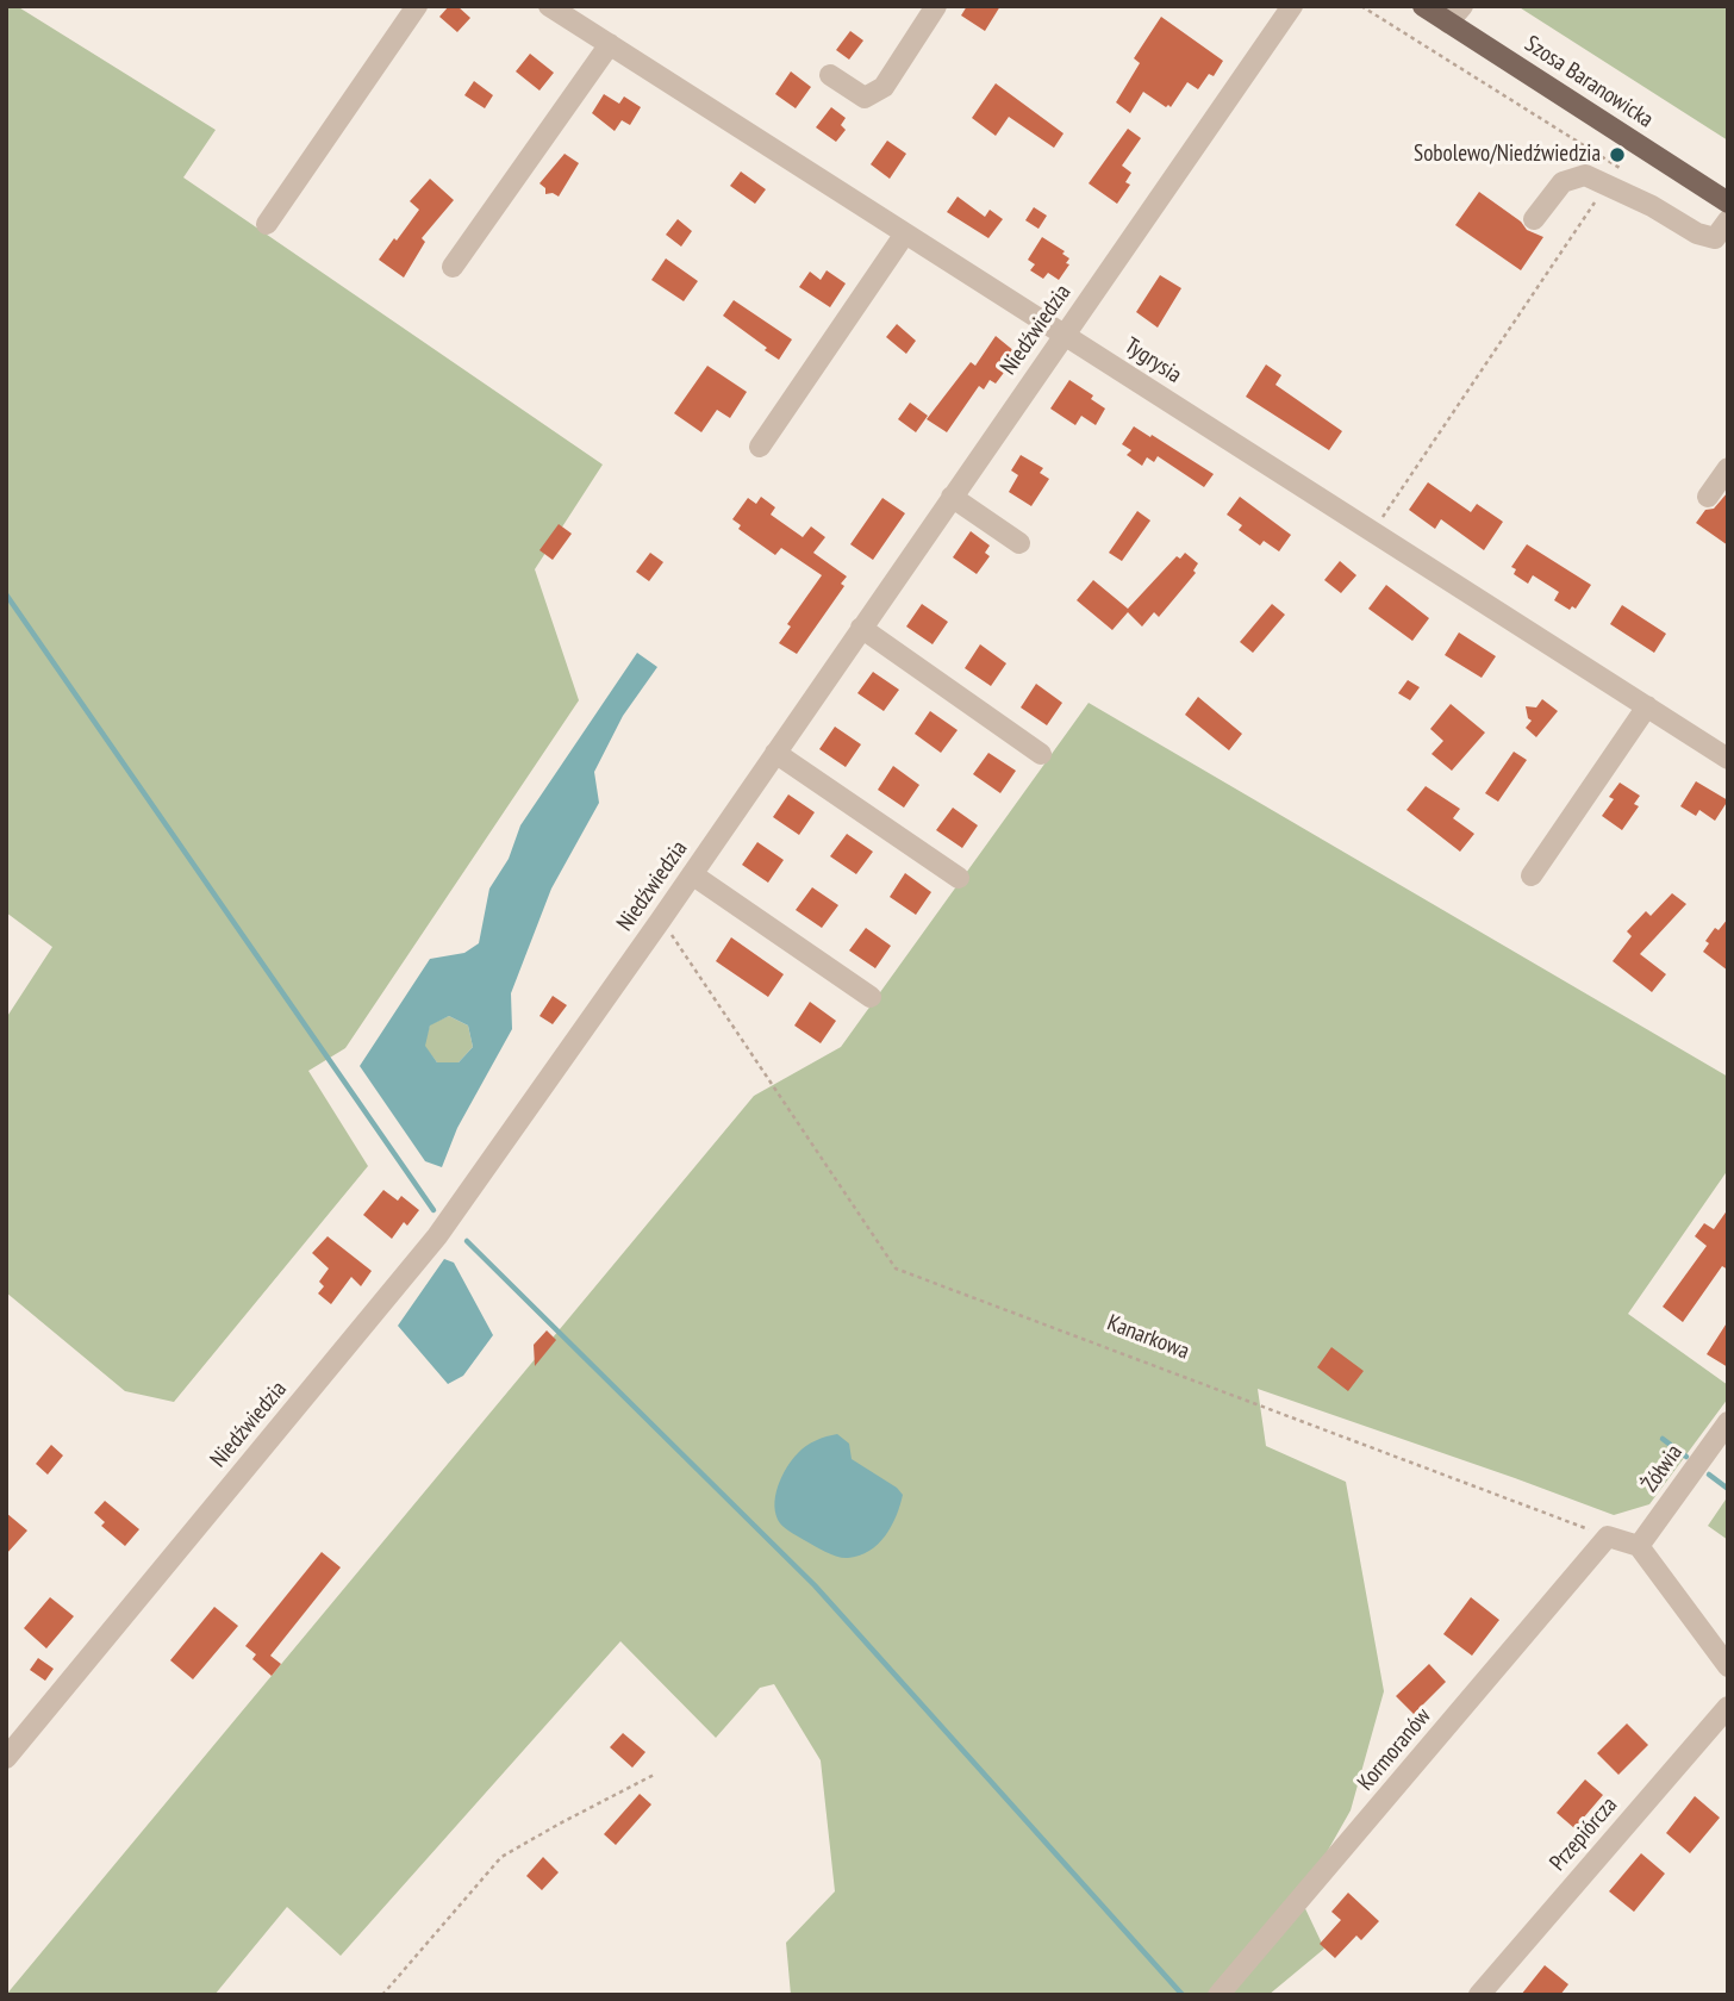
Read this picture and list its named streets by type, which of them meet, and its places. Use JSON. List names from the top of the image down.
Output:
{
  "streets": {
    "main road": ["Szosa Baranowicka"],
    "street": [
      "Niedźwiedzia",
      "Tygrysia",
      "Żółwia",
      "Kormoranów",
      "Przepiórcza"
    ],
    "path": ["Kanarkowa"]
  },
  "crossings": [
    ["Niedźwiedzia", "Tygrysia"],
    ["Niedźwiedzia", "Kanarkowa"],
    ["Kanarkowa", "Kormoranów"]
  ],
  "places": ["Sobolewo/Niedźwiedzia"]
}
